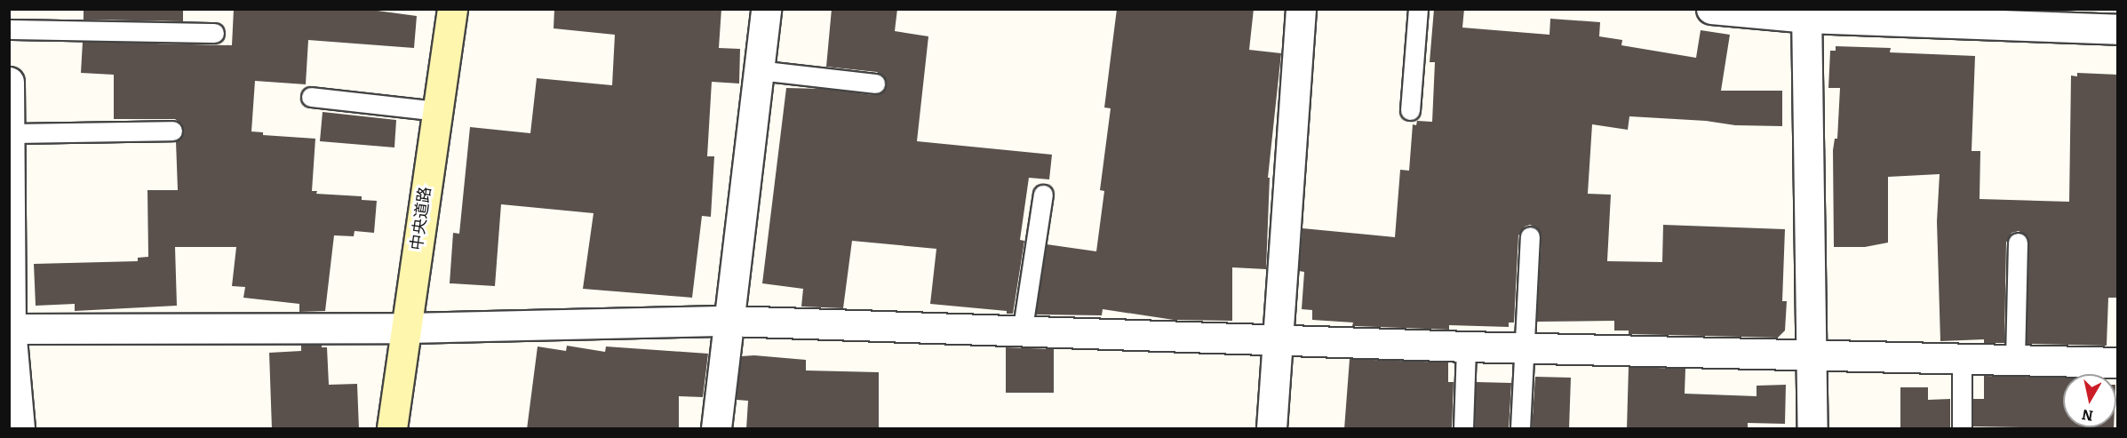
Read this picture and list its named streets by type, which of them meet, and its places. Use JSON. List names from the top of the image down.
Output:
{
  "streets": {
    "main road": ["中央道路"]
  },
  "north": "bottom"
}
